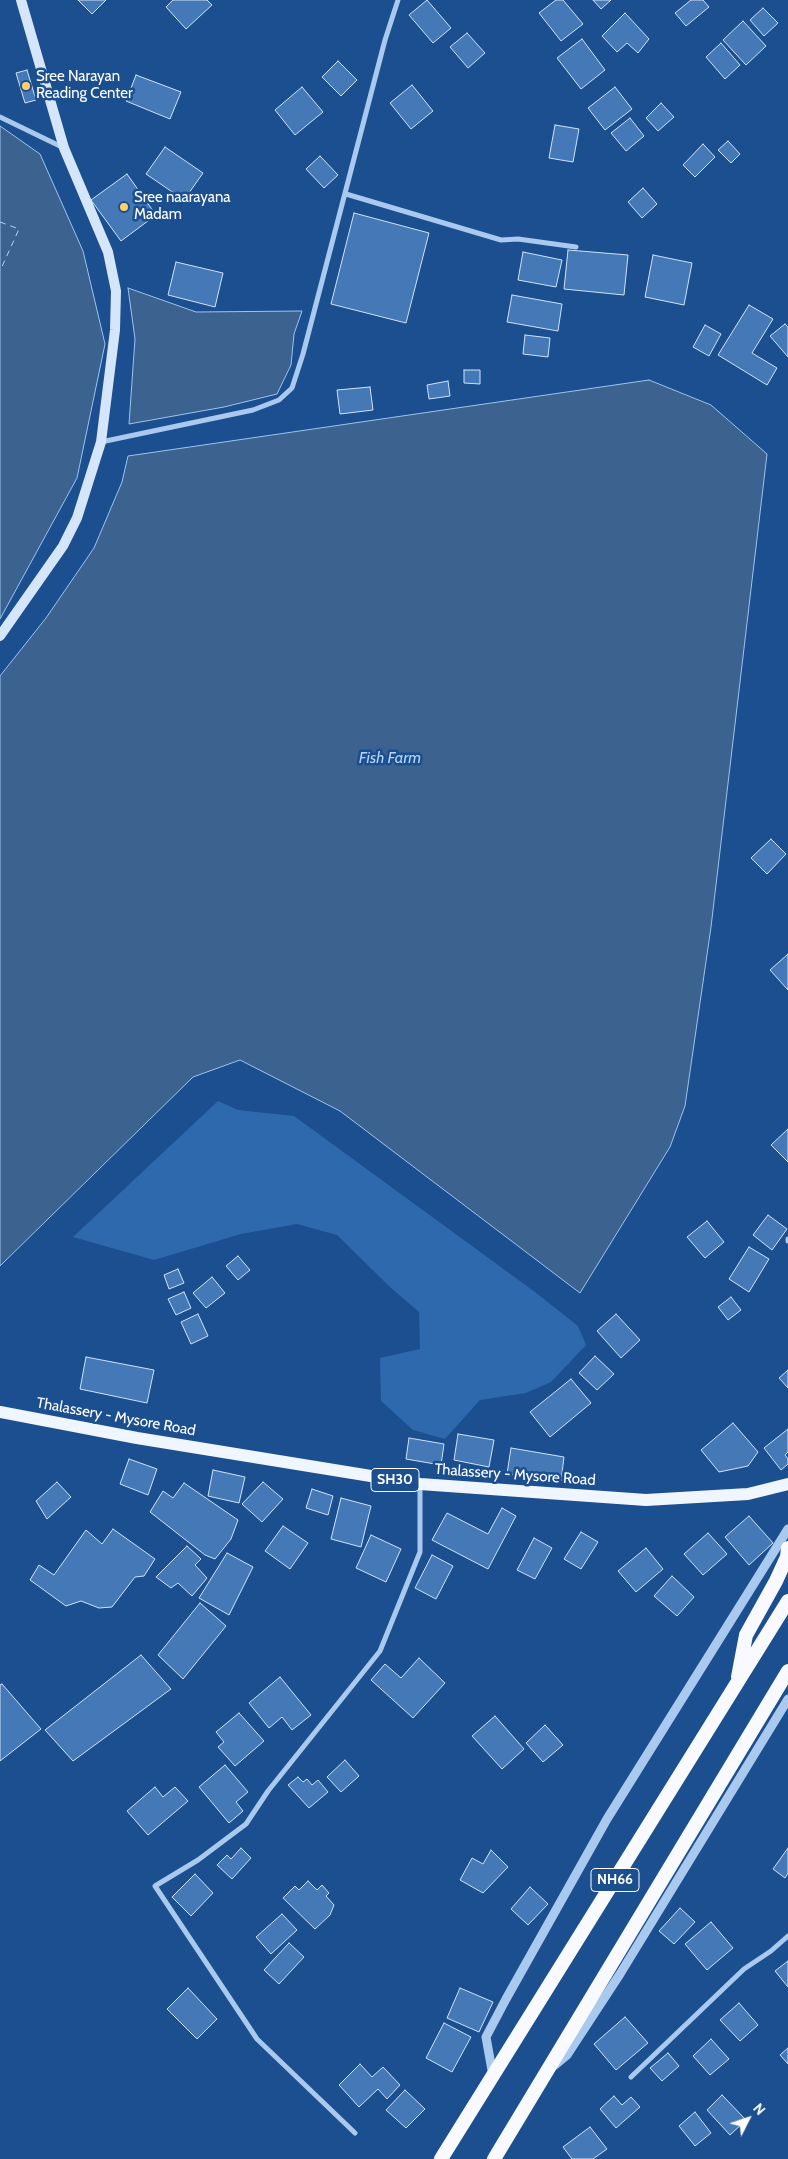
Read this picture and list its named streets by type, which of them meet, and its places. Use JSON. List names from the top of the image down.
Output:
{
  "streets": {
    "highway": ["NH66"],
    "main road": ["Thalassery - Mysore Road", "SH30"]
  },
  "water": ["Fish Farm"],
  "places": ["Sree Narayan Reading Center", "Sree naarayana Madam"],
  "north": "top right"
}
